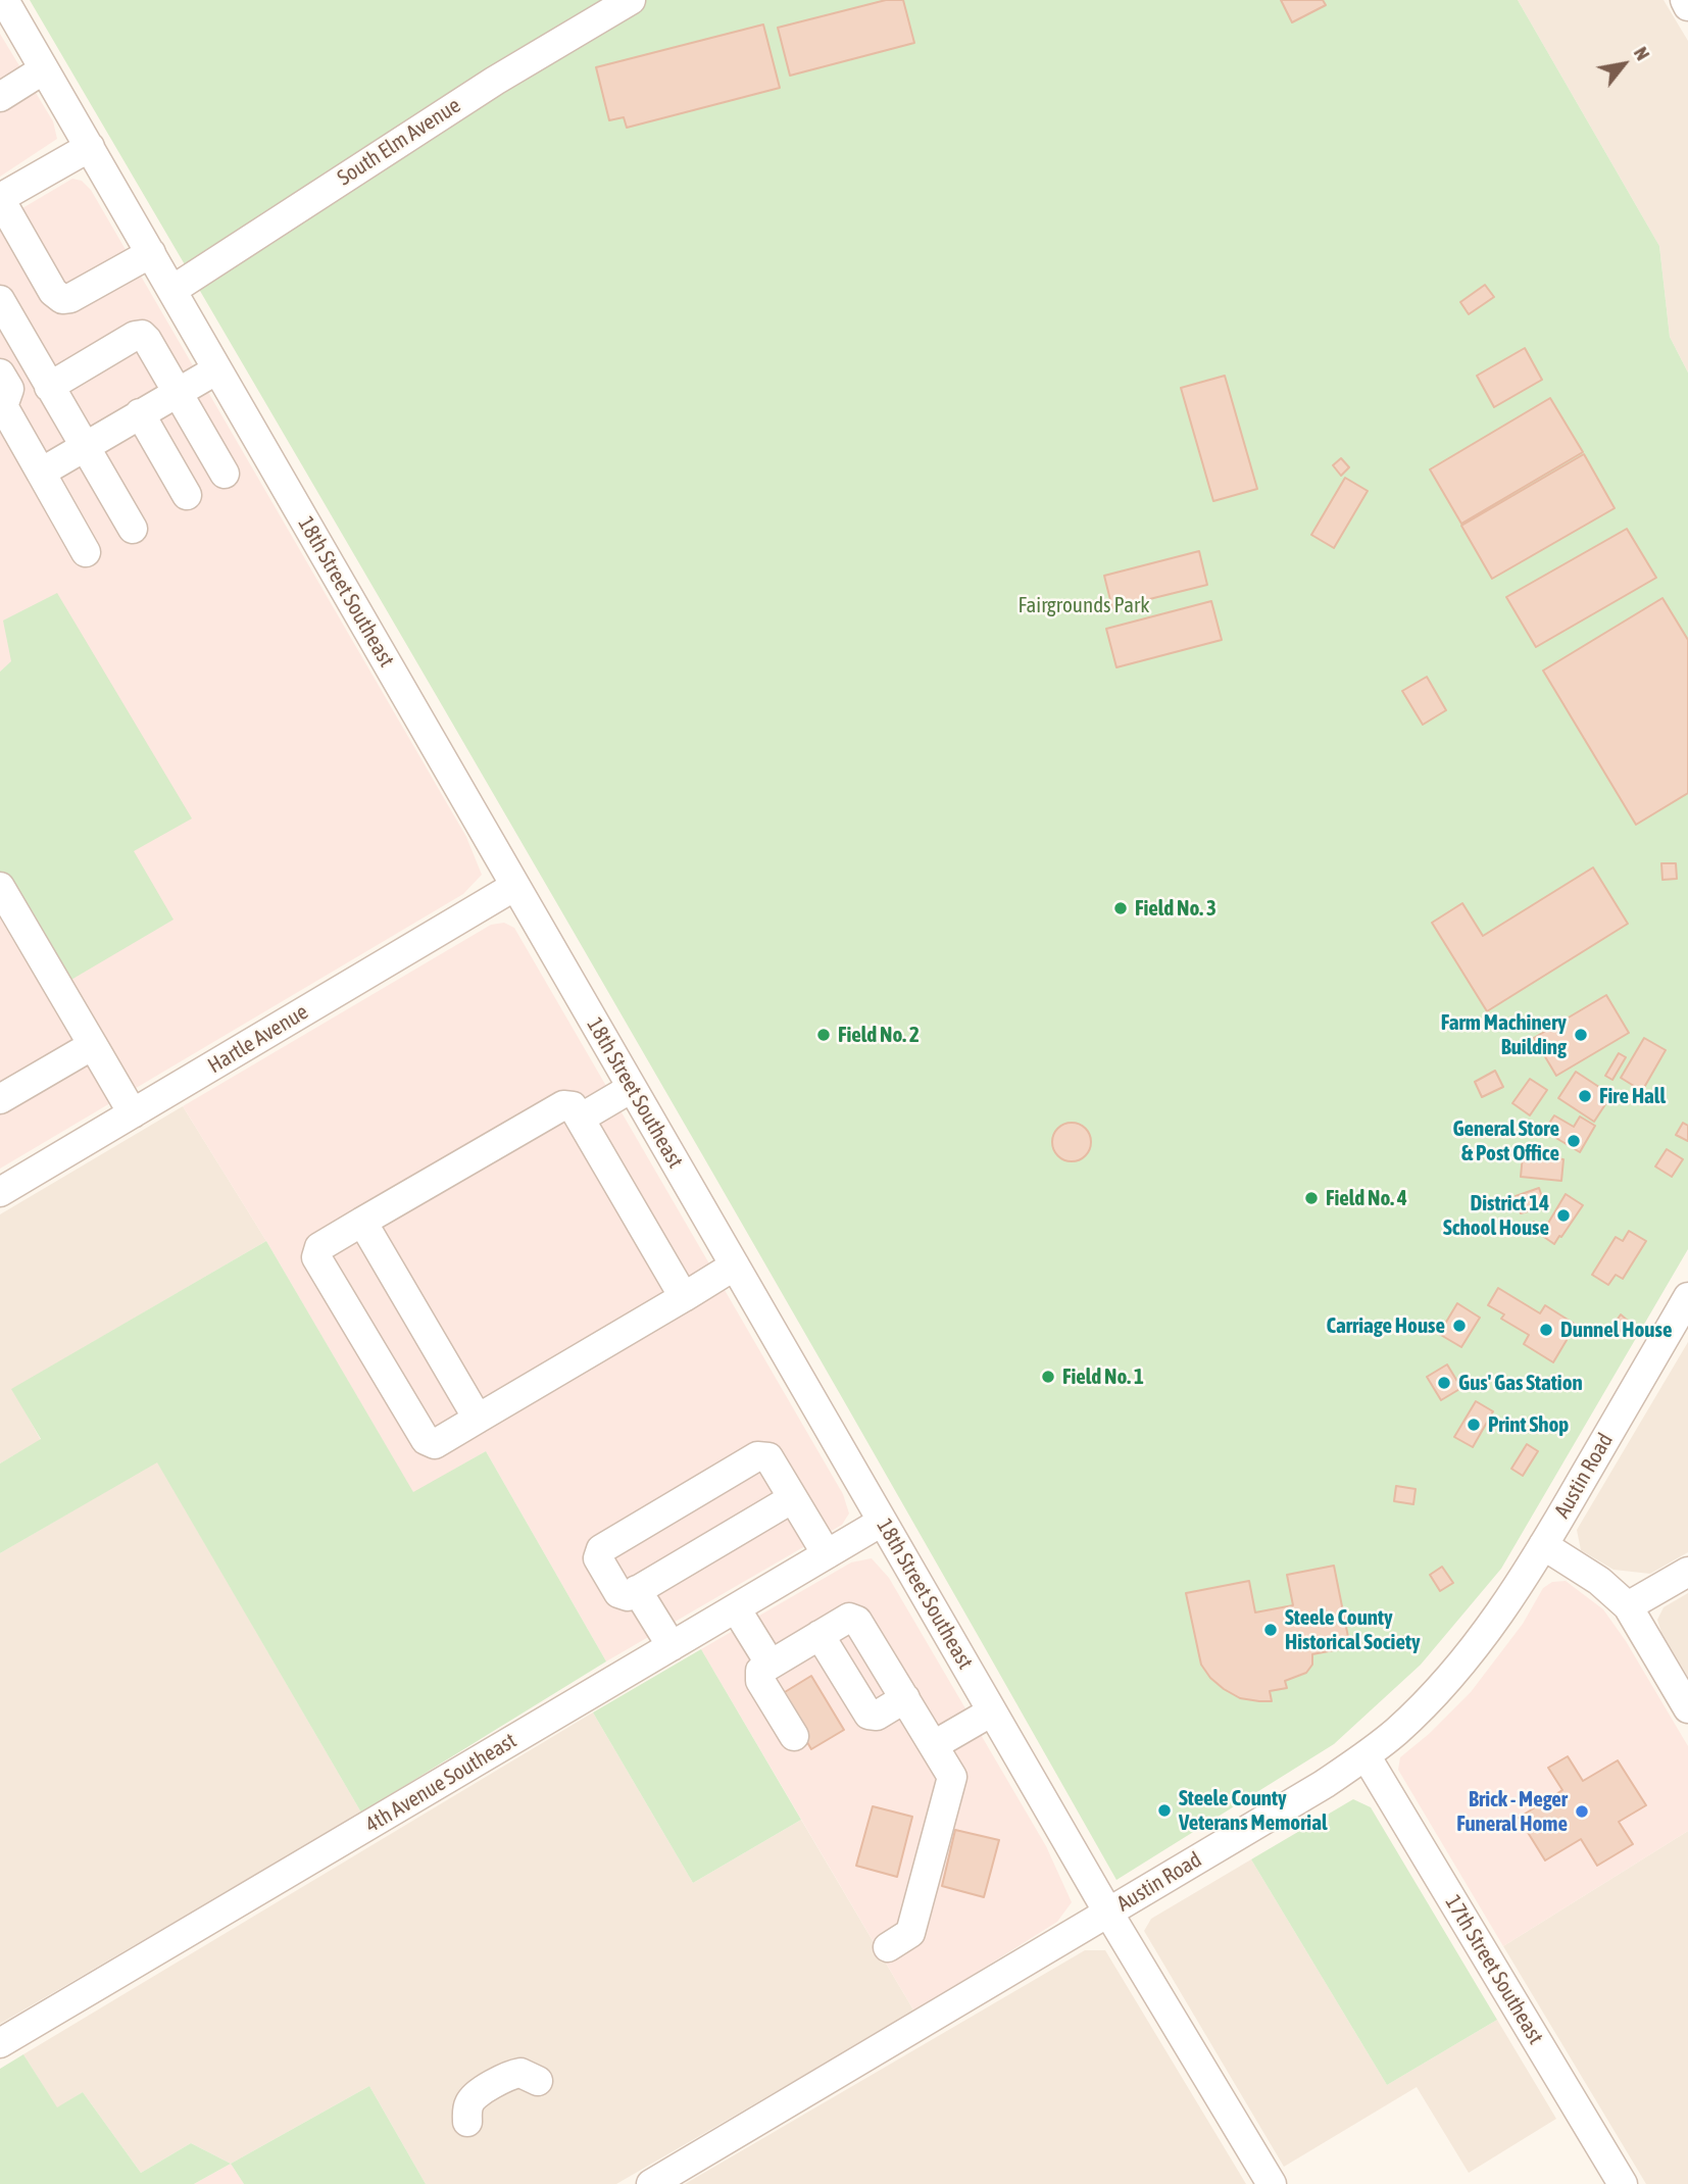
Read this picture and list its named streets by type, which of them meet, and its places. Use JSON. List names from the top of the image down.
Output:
{
  "streets": {
    "street": [
      "South Elm Avenue",
      "18th Street Southeast",
      "Hartle Avenue",
      "Austin Road",
      "4th Avenue Southeast",
      "17th Street Southeast"
    ]
  },
  "crossings": [
    ["South Elm Avenue", "18th Street Southeast"],
    ["18th Street Southeast", "Hartle Avenue"],
    ["18th Street Southeast", "Austin Road"],
    ["18th Street Southeast", "4th Avenue Southeast"],
    ["Austin Road", "17th Street Southeast"]
  ],
  "parks": ["Fairgrounds Park"],
  "places": [
    "Field No. 3",
    "Field No. 2",
    "Farm Machinery Building",
    "Fire Hall",
    "General Store & Post Office",
    "Field No. 4",
    "District 14 School House",
    "Carriage House",
    "Dunnel House",
    "Field No. 1",
    "Gus' Gas Station",
    "Print Shop",
    "Steele County Historical Society",
    "Steele County Veterans Memorial",
    "Brick - Meger Funeral Home"
  ],
  "north": "top right"
}
